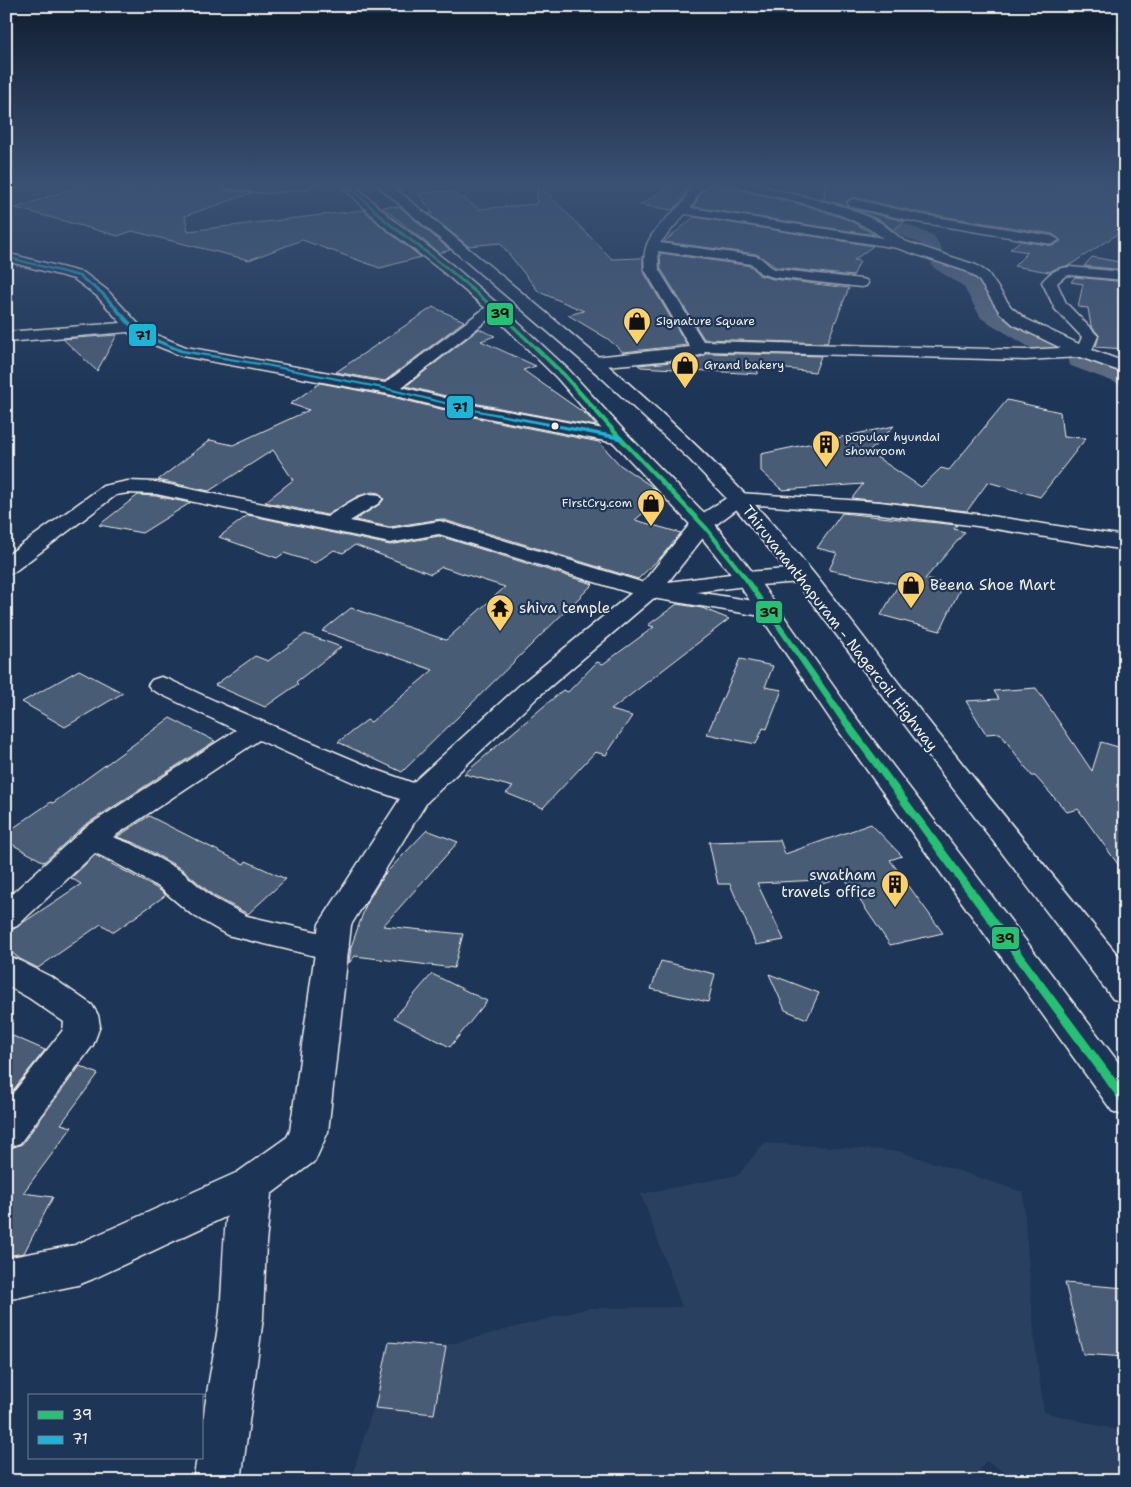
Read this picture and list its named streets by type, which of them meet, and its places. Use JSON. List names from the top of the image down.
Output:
{
  "streets": {
    "street": ["Thiruvananthapuram - Nagercoil Highway"]
  },
  "places": {
    "shop": [
      "Signature Square",
      "Grand bakery",
      "FirstCry.com",
      "Beena Shoe Mart"
    ],
    "building": ["popular hyundai showroom", "swatham travels office"],
    "temple": ["shiva temple"]
  },
  "lines": ["transit line 39", "transit line 71"],
  "legend": ["39", "71"]
}
